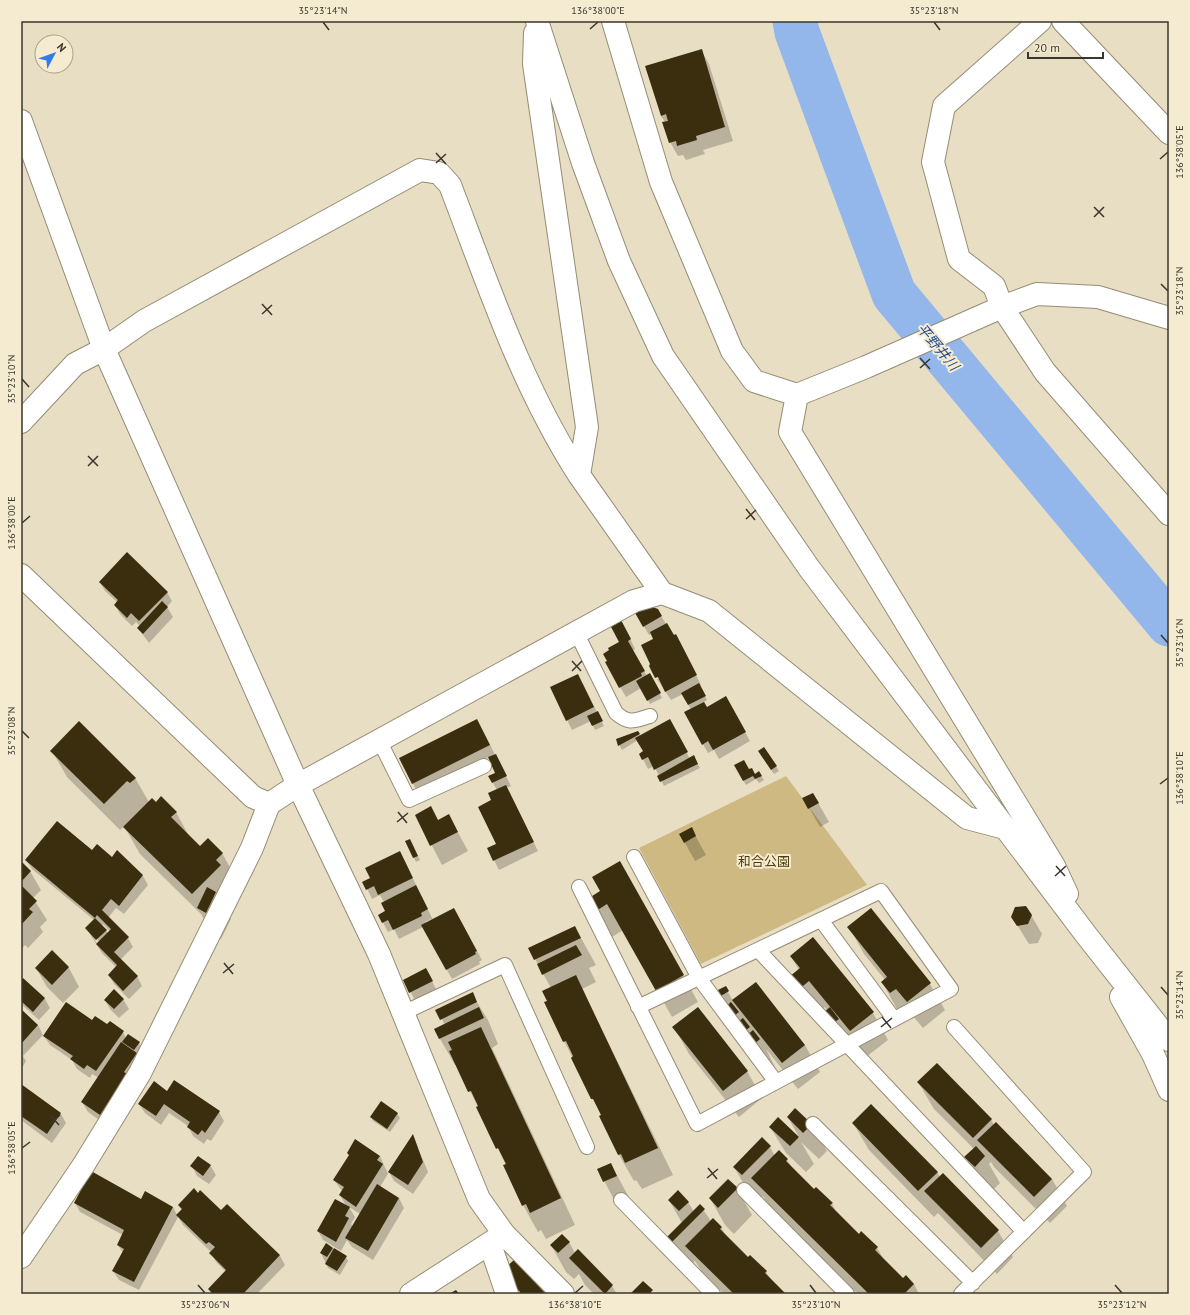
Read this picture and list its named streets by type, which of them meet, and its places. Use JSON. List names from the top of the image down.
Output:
{
  "water": ["平野井川"],
  "parks": ["和合公園"],
  "scale_bar": "20 m",
  "north": "top right",
  "coordinates": [
    "35°23'14\"N",
    "136°38'00\"E",
    "35°23'18\"N",
    "136°38'05\"E",
    "35°23'10\"N",
    "35°23'16\"N",
    "35°23'08\"N",
    "136°38'10\"E",
    "35°23'06\"N",
    "35°23'12\"N"
  ]
}
